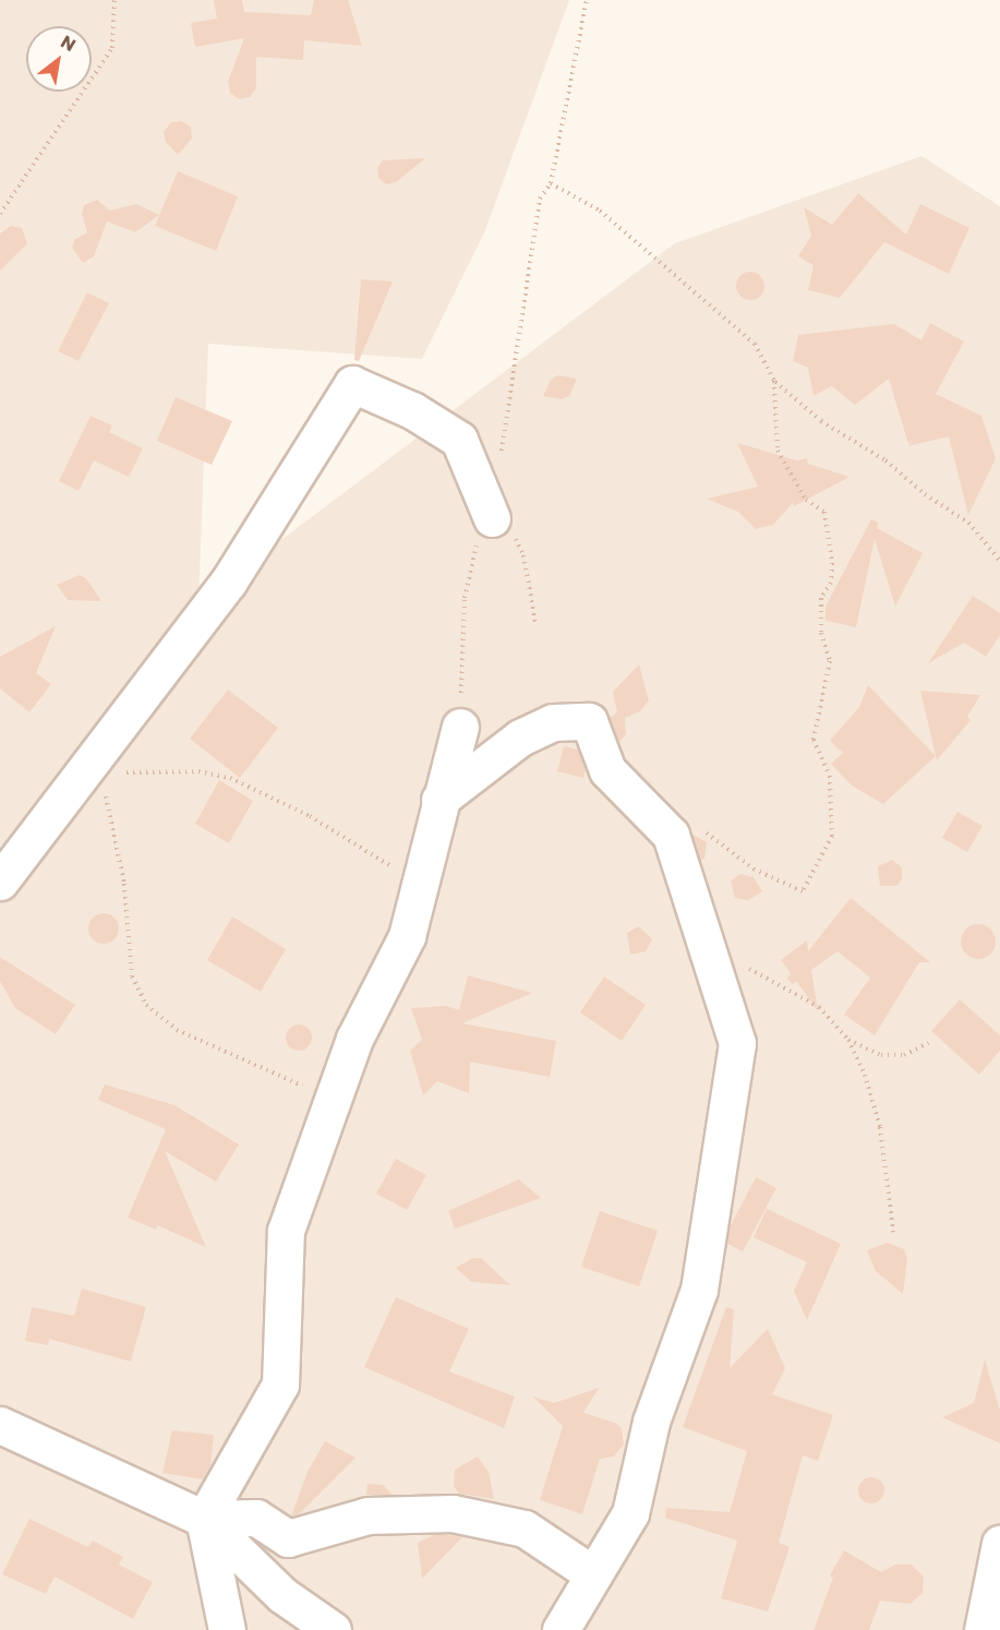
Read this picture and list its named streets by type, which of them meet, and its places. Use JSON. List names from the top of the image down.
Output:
{
  "north": "top right"
}
